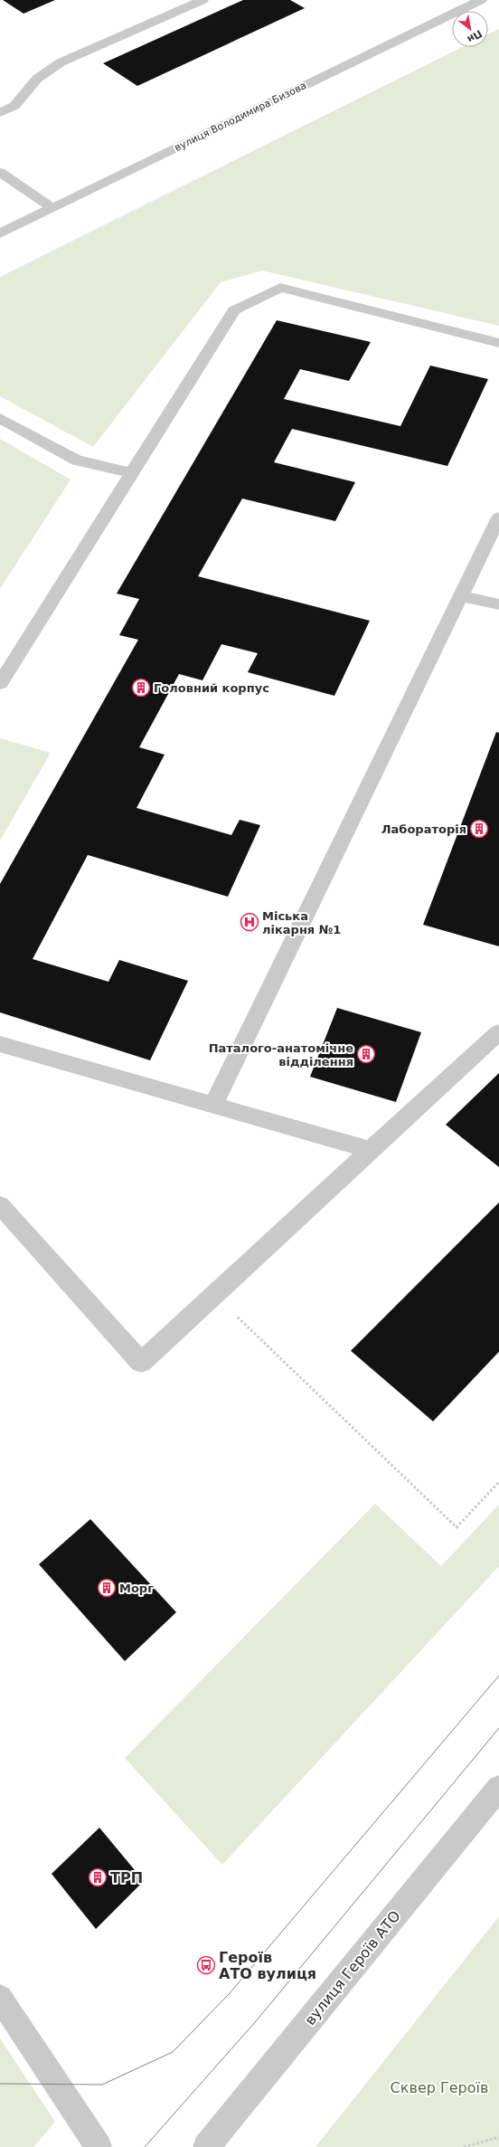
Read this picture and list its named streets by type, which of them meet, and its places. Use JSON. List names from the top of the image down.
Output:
{
  "streets": {
    "street": ["вулиця Володимира Бизова", "вулиця Героїв АТО"]
  },
  "parks": ["Сквер Героїв"],
  "places": {
    "building": [
      "Головний корпус",
      "Лабораторія",
      "Паталого-анатомічне відділення",
      "Морг",
      "ТРП"
    ],
    "hospital": ["Міська лікарня №1"],
    "bus stop": ["Героїв АТО вулиця"]
  },
  "north": "bottom right"
}
